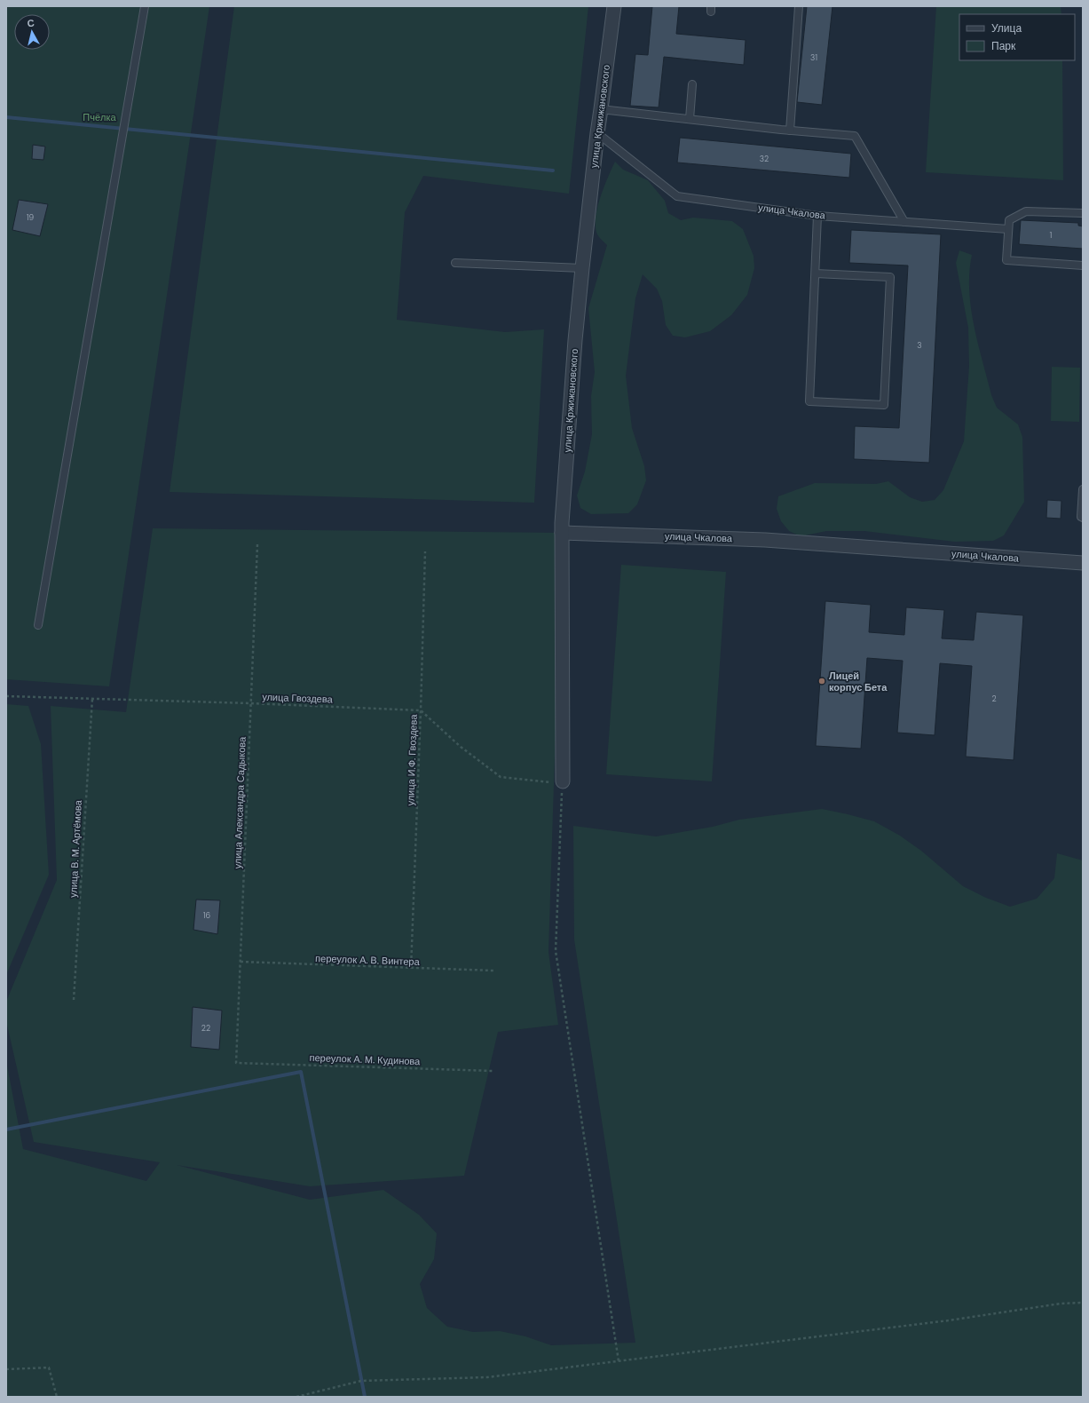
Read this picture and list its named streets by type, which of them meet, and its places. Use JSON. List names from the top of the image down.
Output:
{
  "streets": {
    "street": ["улица Кржижановского", "улица Чкалова"],
    "path": [
      "улица Гвоздева",
      "улица И.Ф. Гвоздева",
      "улица Александра Садыкова",
      "улица В. М. Артёмова",
      "переулок А. В. Винтера",
      "переулок А. М. Кудинова"
    ]
  },
  "crossings": [
    ["улица Кржижановского", "улица Чкалова"],
    ["улица Гвоздева", "улица И.Ф. Гвоздева"],
    ["улица Гвоздева", "улица Александра Садыкова"],
    ["улица Гвоздева", "улица В. М. Артёмова"],
    ["улица И.Ф. Гвоздева", "переулок А. В. Винтера"],
    ["улица Александра Садыкова", "переулок А. В. Винтера"],
    ["улица Александра Садыкова", "переулок А. М. Кудинова"]
  ],
  "parks": ["Пчёлка"],
  "places": ["Лицей корпус Бета"],
  "house_numbers": [
    "31",
    "32",
    "19",
    "1",
    "3",
    "2",
    "16",
    "22"
  ],
  "legend": ["Улица", "Парк"],
  "north": "top"
}
